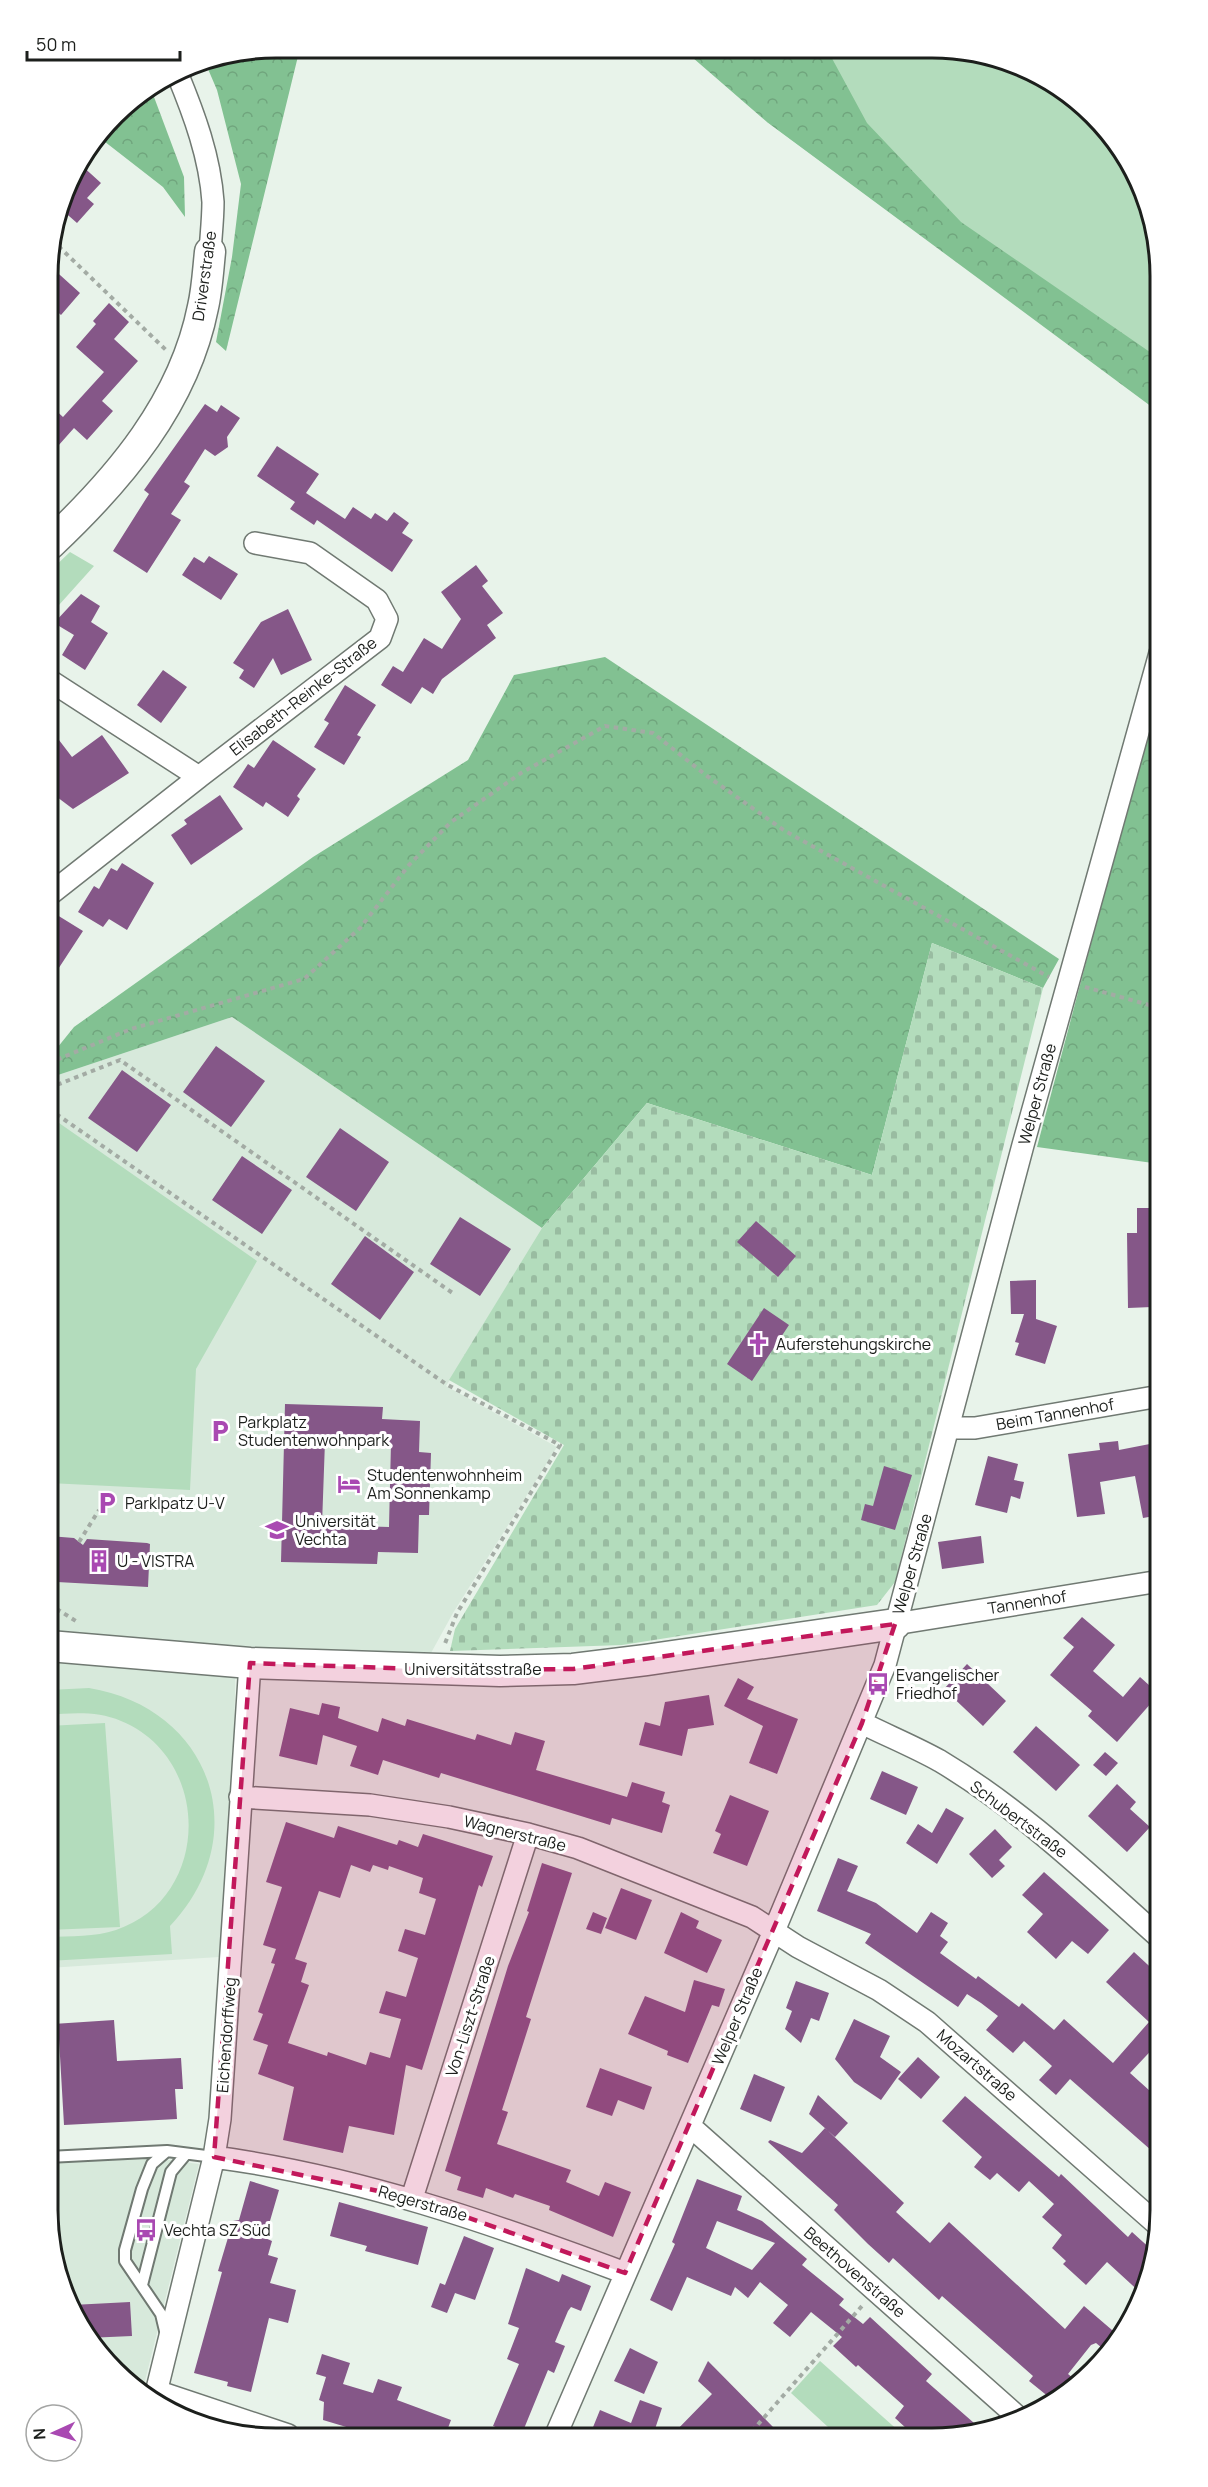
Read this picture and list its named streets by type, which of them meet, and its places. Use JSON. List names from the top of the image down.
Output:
{
  "streets": {
    "street": [
      "Driverstraße",
      "Elisabeth-Reinke-Straße",
      "Welper Straße",
      "Beim Tannenhof",
      "Tannenhof",
      "Universitätsstraße",
      "Schubertstraße",
      "Wagnerstraße",
      "Von-Liszt-Straße",
      "Eichendorffweg",
      "Mozartstraße",
      "Regerstraße",
      "Beethovenstraße"
    ]
  },
  "crossings": [
    ["Welper Straße", "Beim Tannenhof"],
    ["Welper Straße", "Tannenhof"],
    ["Welper Straße", "Universitätsstraße"],
    ["Welper Straße", "Schubertstraße"],
    ["Welper Straße", "Wagnerstraße"],
    ["Welper Straße", "Mozartstraße"],
    ["Welper Straße", "Regerstraße"],
    ["Welper Straße", "Beethovenstraße"],
    ["Tannenhof", "Universitätsstraße"],
    ["Universitätsstraße", "Eichendorffweg"],
    ["Wagnerstraße", "Von-Liszt-Straße"],
    ["Wagnerstraße", "Eichendorffweg"],
    ["Wagnerstraße", "Mozartstraße"],
    ["Von-Liszt-Straße", "Regerstraße"],
    ["Eichendorffweg", "Regerstraße"]
  ],
  "places": {
    "church": ["Auferstehungskirche"],
    "parking": ["Parkplatz Studentenwohnpark", "Parklpatz U-V"],
    "hotel": ["Studentenwohnheim Am Sonnenkamp"],
    "school or university": ["Universität Vechta"],
    "building": ["U - VISTRA"],
    "bus stop": ["Evangelischer Friedhof", "Vechta SZ Süd"]
  },
  "scale_bar": "50 m",
  "north": "left"
}
